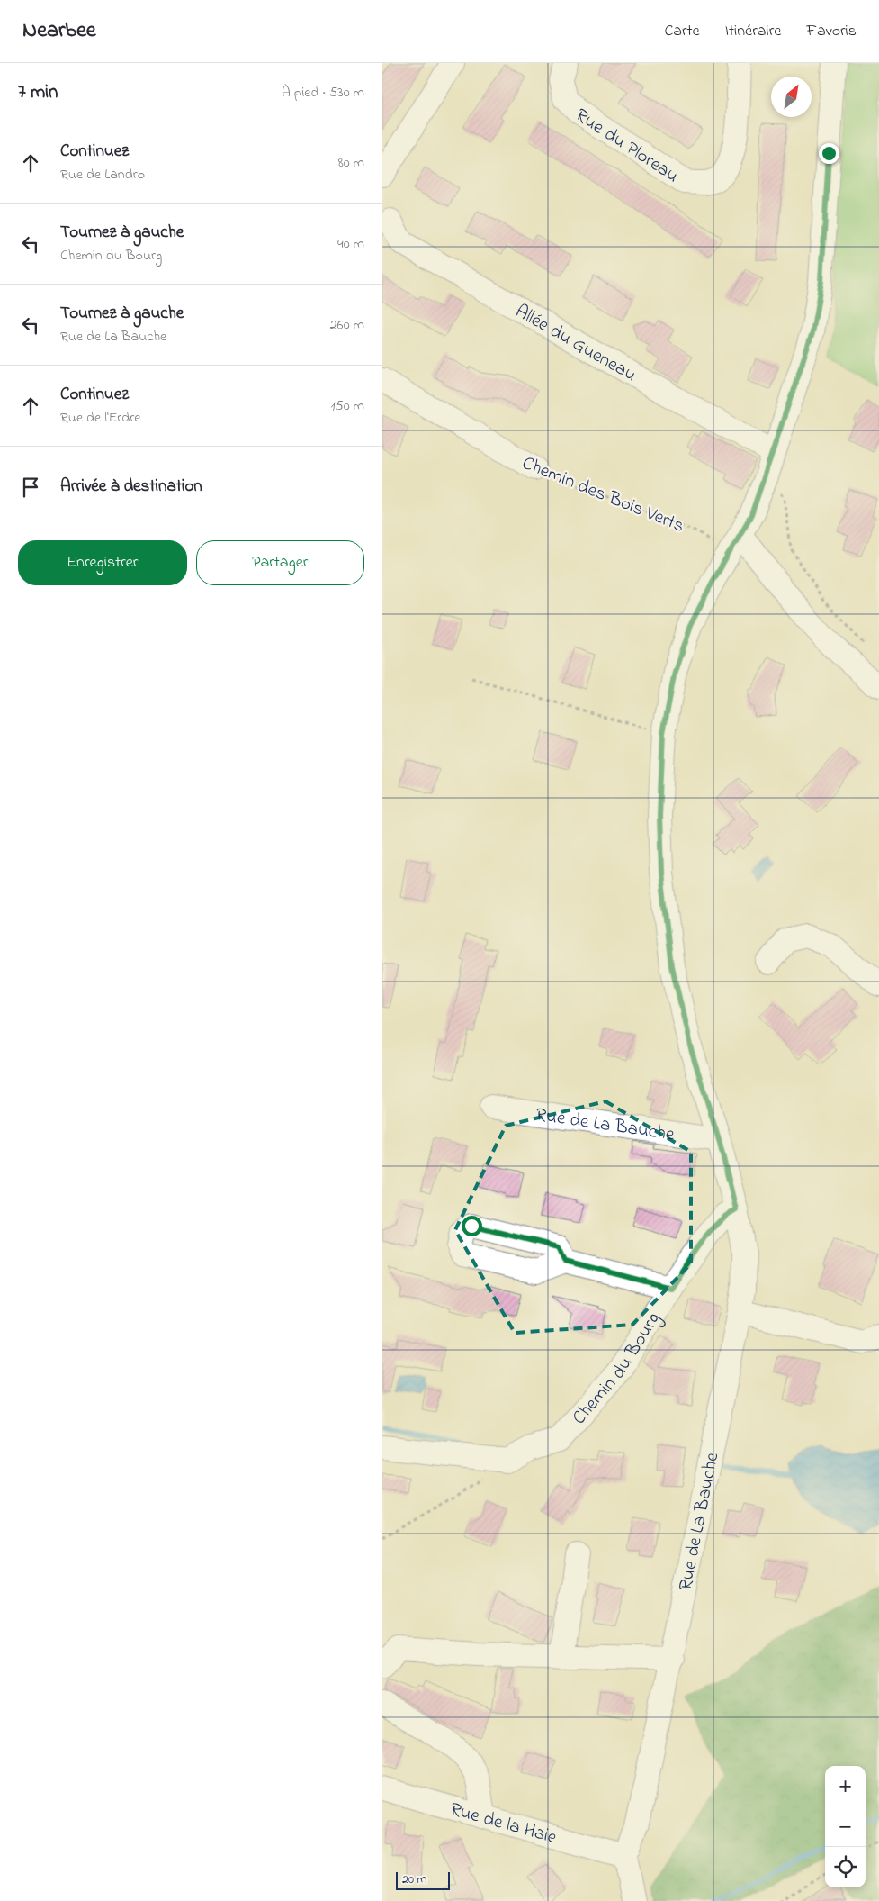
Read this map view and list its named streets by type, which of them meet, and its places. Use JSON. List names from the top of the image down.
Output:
{
  "streets": {
    "street": [
      "Rue du Ploreau",
      "Allée du Gueneau",
      "Chemin des Bois Verts",
      "Rue de La Bauche",
      "Chemin du Bourg",
      "Rue de la Haie"
    ]
  },
  "crossings": [
    ["Allée du Gueneau", "Rue de La Bauche"],
    ["Chemin des Bois Verts", "Rue de La Bauche"],
    ["Rue de La Bauche", "Chemin du Bourg"],
    ["Rue de La Bauche", "Rue de la Haie"]
  ],
  "scale_bar": "20 m",
  "north": "top right",
  "page": {
    "header": "Nearbee",
    "nav": ["Carte", "Itinéraire", "Favoris"],
    "heading": ["7 min", "À pied · 530 m"],
    "list": [
      ["Continuez", "Rue de Landro", "80 m"],
      ["Tournez à gauche", "Chemin du Bourg", "40 m"],
      ["Tournez à gauche", "Rue de La Bauche", "260 m"],
      ["Continuez", "Rue de l'Erdre", "150 m"],
      "Arrivée à destination"
    ],
    "buttons": ["Enregistrer", "Partager"],
    "map_buttons": ["+", "−"],
    "scale": "20 m"
  }
}
